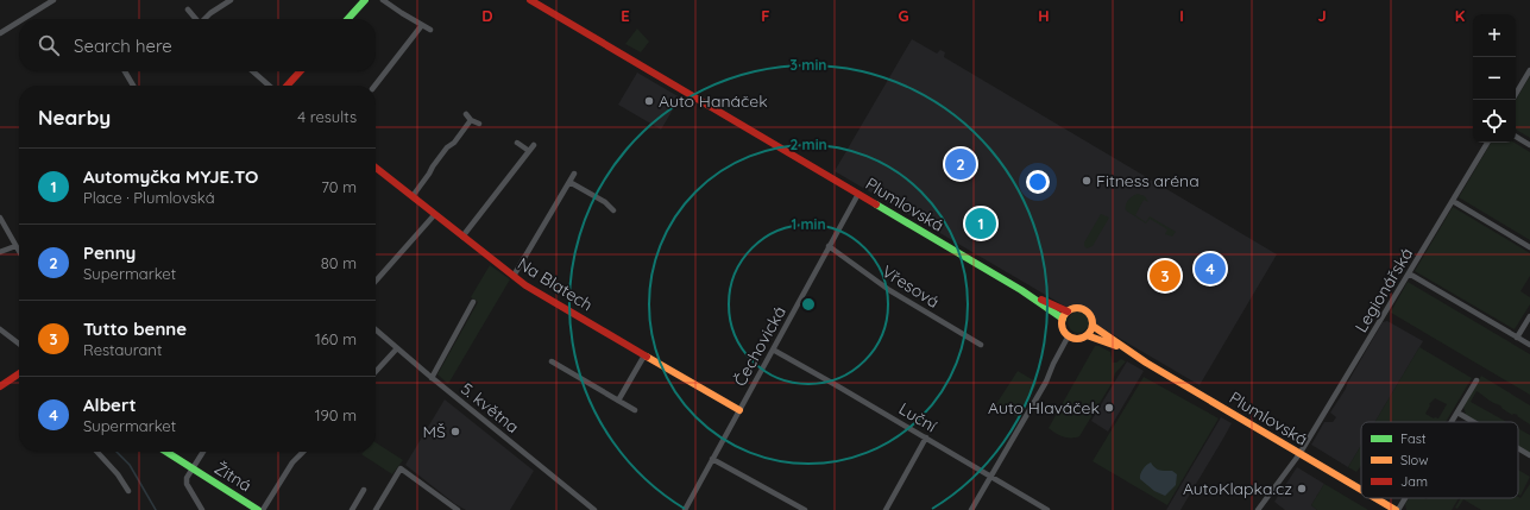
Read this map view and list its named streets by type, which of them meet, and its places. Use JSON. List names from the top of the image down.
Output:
{
  "streets": {
    "main road": ["Plumlovská", "Na Blatech", "Žitná"],
    "street": [
      "Vřesová",
      "Legionářská",
      "Čechovická",
      "5. května",
      "Luční"
    ]
  },
  "crossings": [
    ["Plumlovská", "Legionářská"],
    ["Plumlovská", "Čechovická"],
    ["Na Blatech", "Čechovická"],
    ["Vřesová", "Čechovická"],
    ["Čechovická", "Luční"]
  ],
  "places": [
    "Auto Hanáček",
    "Fitness aréna",
    "Auto Hlaváček",
    "MŠ",
    "AutoKlapka.cz"
  ],
  "legend": ["Fast", "Slow", "Jam"],
  "page": {
    "map_buttons": ["+", "−"],
    "search": "Search here",
    "heading": ["Nearby", "4 results"],
    "pins": [
      "2",
      "1",
      "4",
      "3"
    ],
    "list": [
      {
        "mark": "1",
        "name": "Automyčka MYJE.TO",
        "note": "Place · Plumlovská",
        "value": "70 m"
      },
      {
        "mark": "2",
        "name": "Penny",
        "note": "Supermarket",
        "value": "80 m"
      },
      {
        "mark": "3",
        "name": "Tutto benne",
        "note": "Restaurant",
        "value": "160 m"
      },
      {
        "mark": "4",
        "name": "Albert",
        "note": "Supermarket",
        "value": "190 m"
      }
    ]
  },
  "grid": {
    "columns": [
      "D",
      "E",
      "F",
      "G",
      "H",
      "I",
      "J",
      "K"
    ]
  },
  "rings": ["3 min", "2 min", "1 min"]
}
